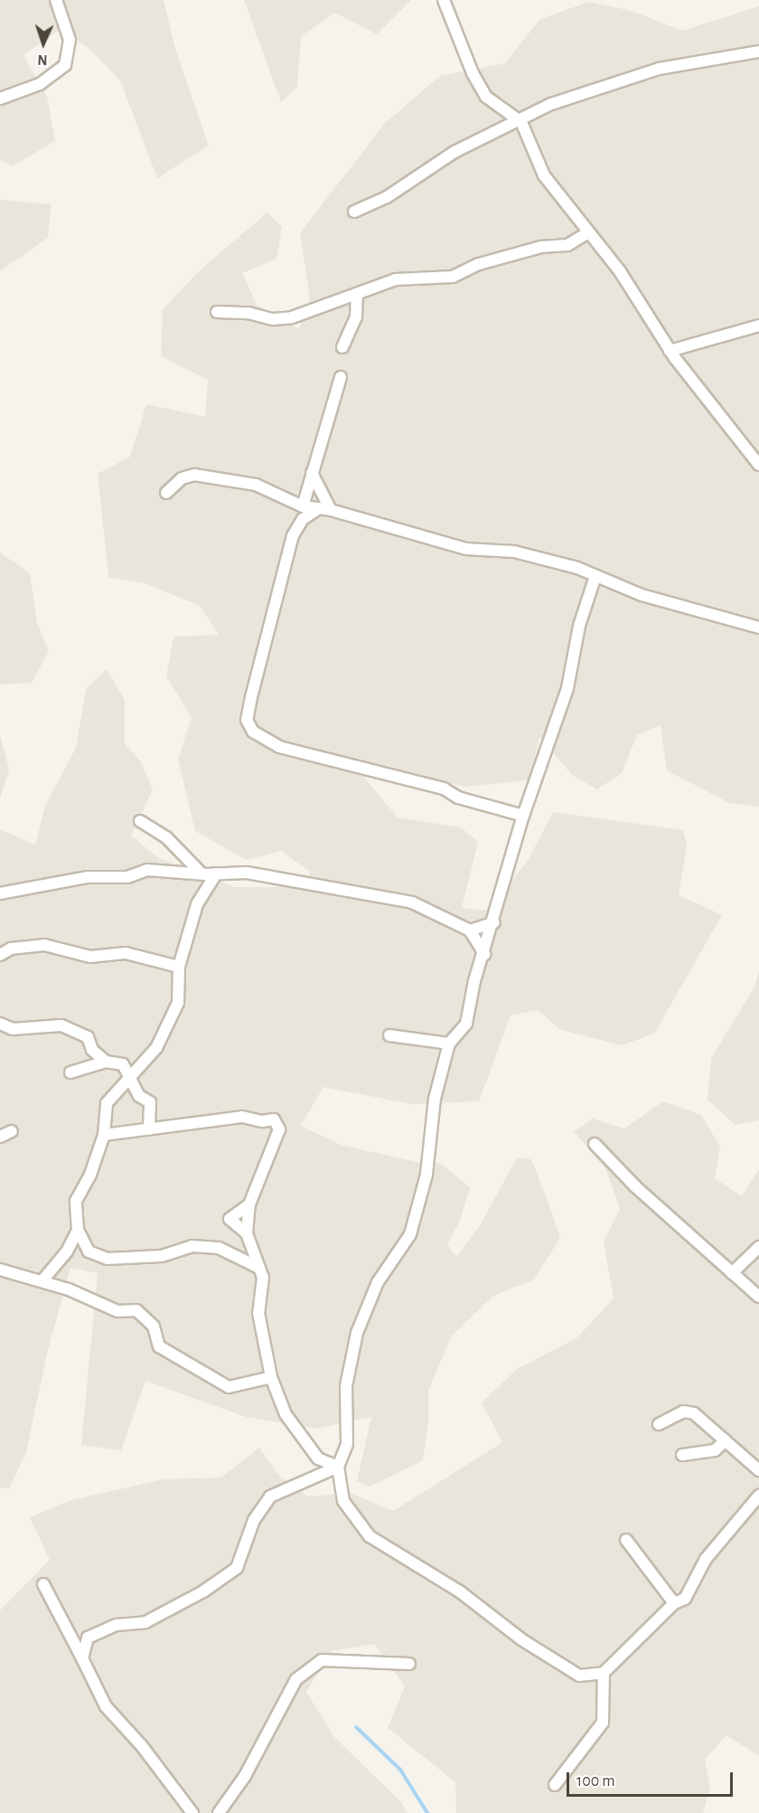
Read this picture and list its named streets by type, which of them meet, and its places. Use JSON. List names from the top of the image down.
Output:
{
  "scale_bar": "100 m",
  "north": "bottom"
}
